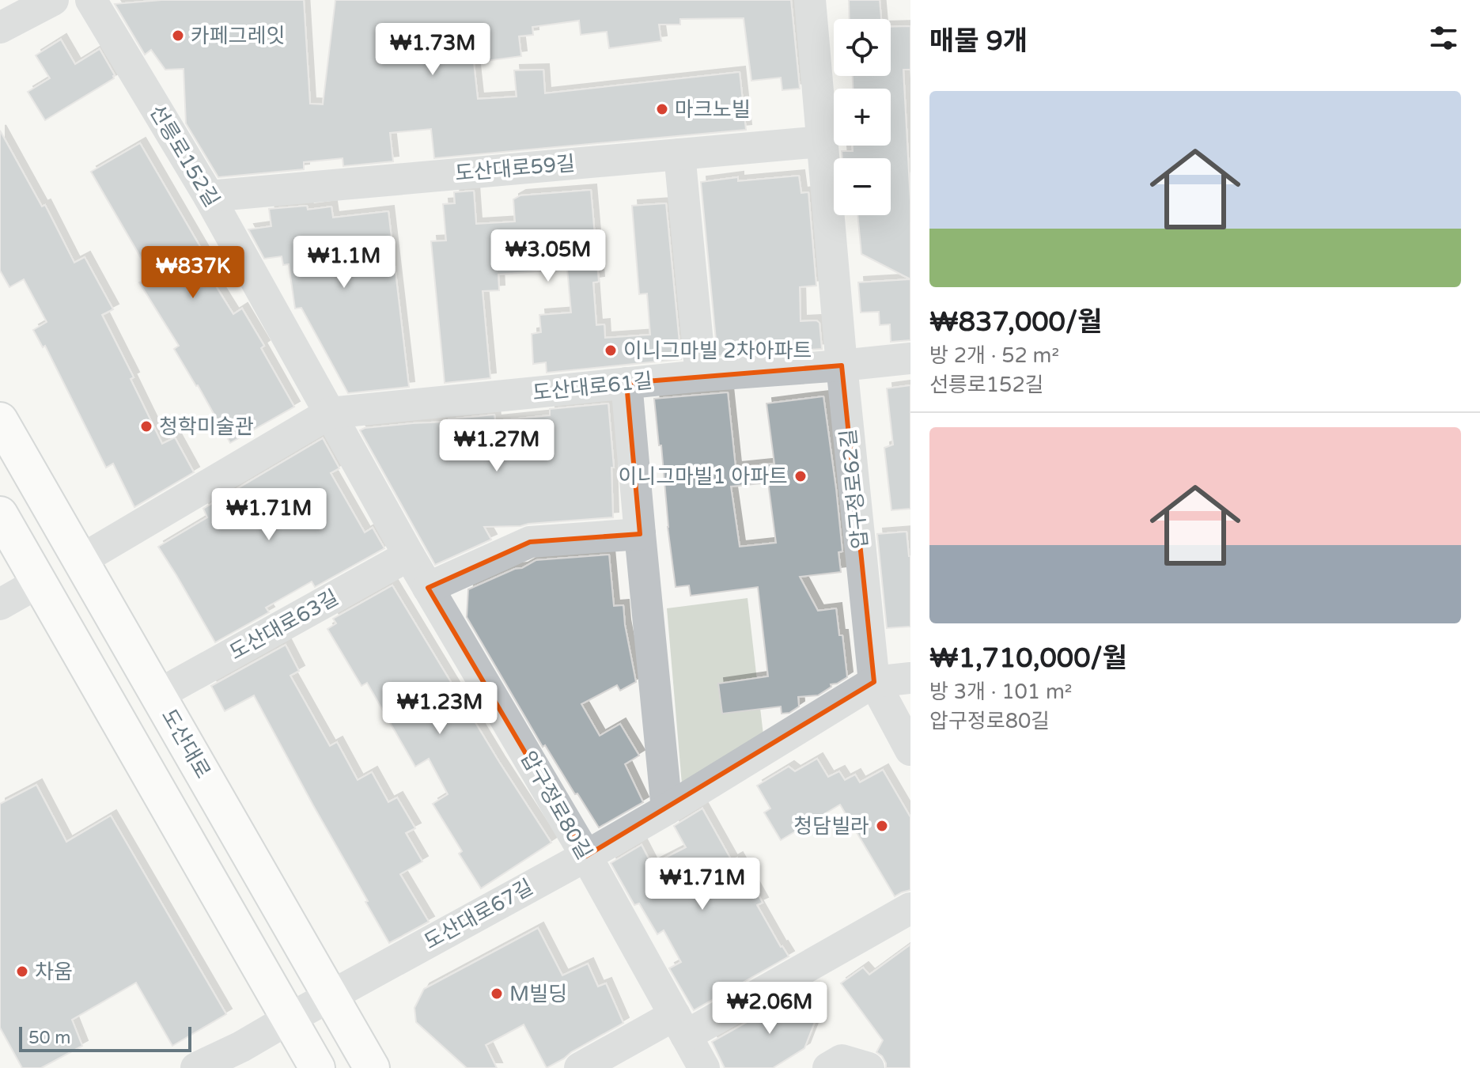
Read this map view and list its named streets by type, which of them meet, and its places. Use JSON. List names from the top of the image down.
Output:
{
  "streets": {
    "main road": ["도산대로"],
    "street": [
      "선릉로152길",
      "도산대로59길",
      "도산대로61길",
      "압구정로62길",
      "도산대로63길",
      "압구정로80길",
      "도산대로67길"
    ]
  },
  "crossings": [
    ["선릉로152길", "도산대로59길"],
    ["선릉로152길", "도산대로61길"],
    ["선릉로152길", "압구정로80길"],
    ["도산대로59길", "압구정로62길"],
    ["도산대로61길", "압구정로62길"],
    ["도산대로61길", "도산대로"],
    ["도산대로61길", "압구정로80길"],
    ["압구정로62길", "도산대로67길"],
    ["도산대로63길", "도산대로"],
    ["도산대로63길", "압구정로80길"],
    ["도산대로", "도산대로67길"],
    ["압구정로80길", "도산대로67길"]
  ],
  "places": [
    "카페그레잇",
    "마크노빌",
    "이니그마빌 2차아파트",
    "청학미술관",
    "이니그마빌1 아파트",
    "청담빌라",
    "차움",
    "M빌딩"
  ],
  "scale_bar": "50 m",
  "page": {
    "heading": "매물 9개",
    "map_buttons": ["+", "−"],
    "price": [
      "₩1.73M",
      "₩3.05M",
      "₩1.1M",
      "₩837K",
      "₩1.27M",
      "₩1.71M",
      "₩1.23M",
      "₩1.71M",
      "₩2.06M"
    ],
    "list": [
      {
        "name": "₩837,000/월",
        "note": "방 2개 · 52 m² · 선릉로152길"
      },
      {
        "name": "₩1,710,000/월",
        "note": "방 3개 · 101 m² · 압구정로80길"
      }
    ],
    "scale": "50 m"
  }
}
